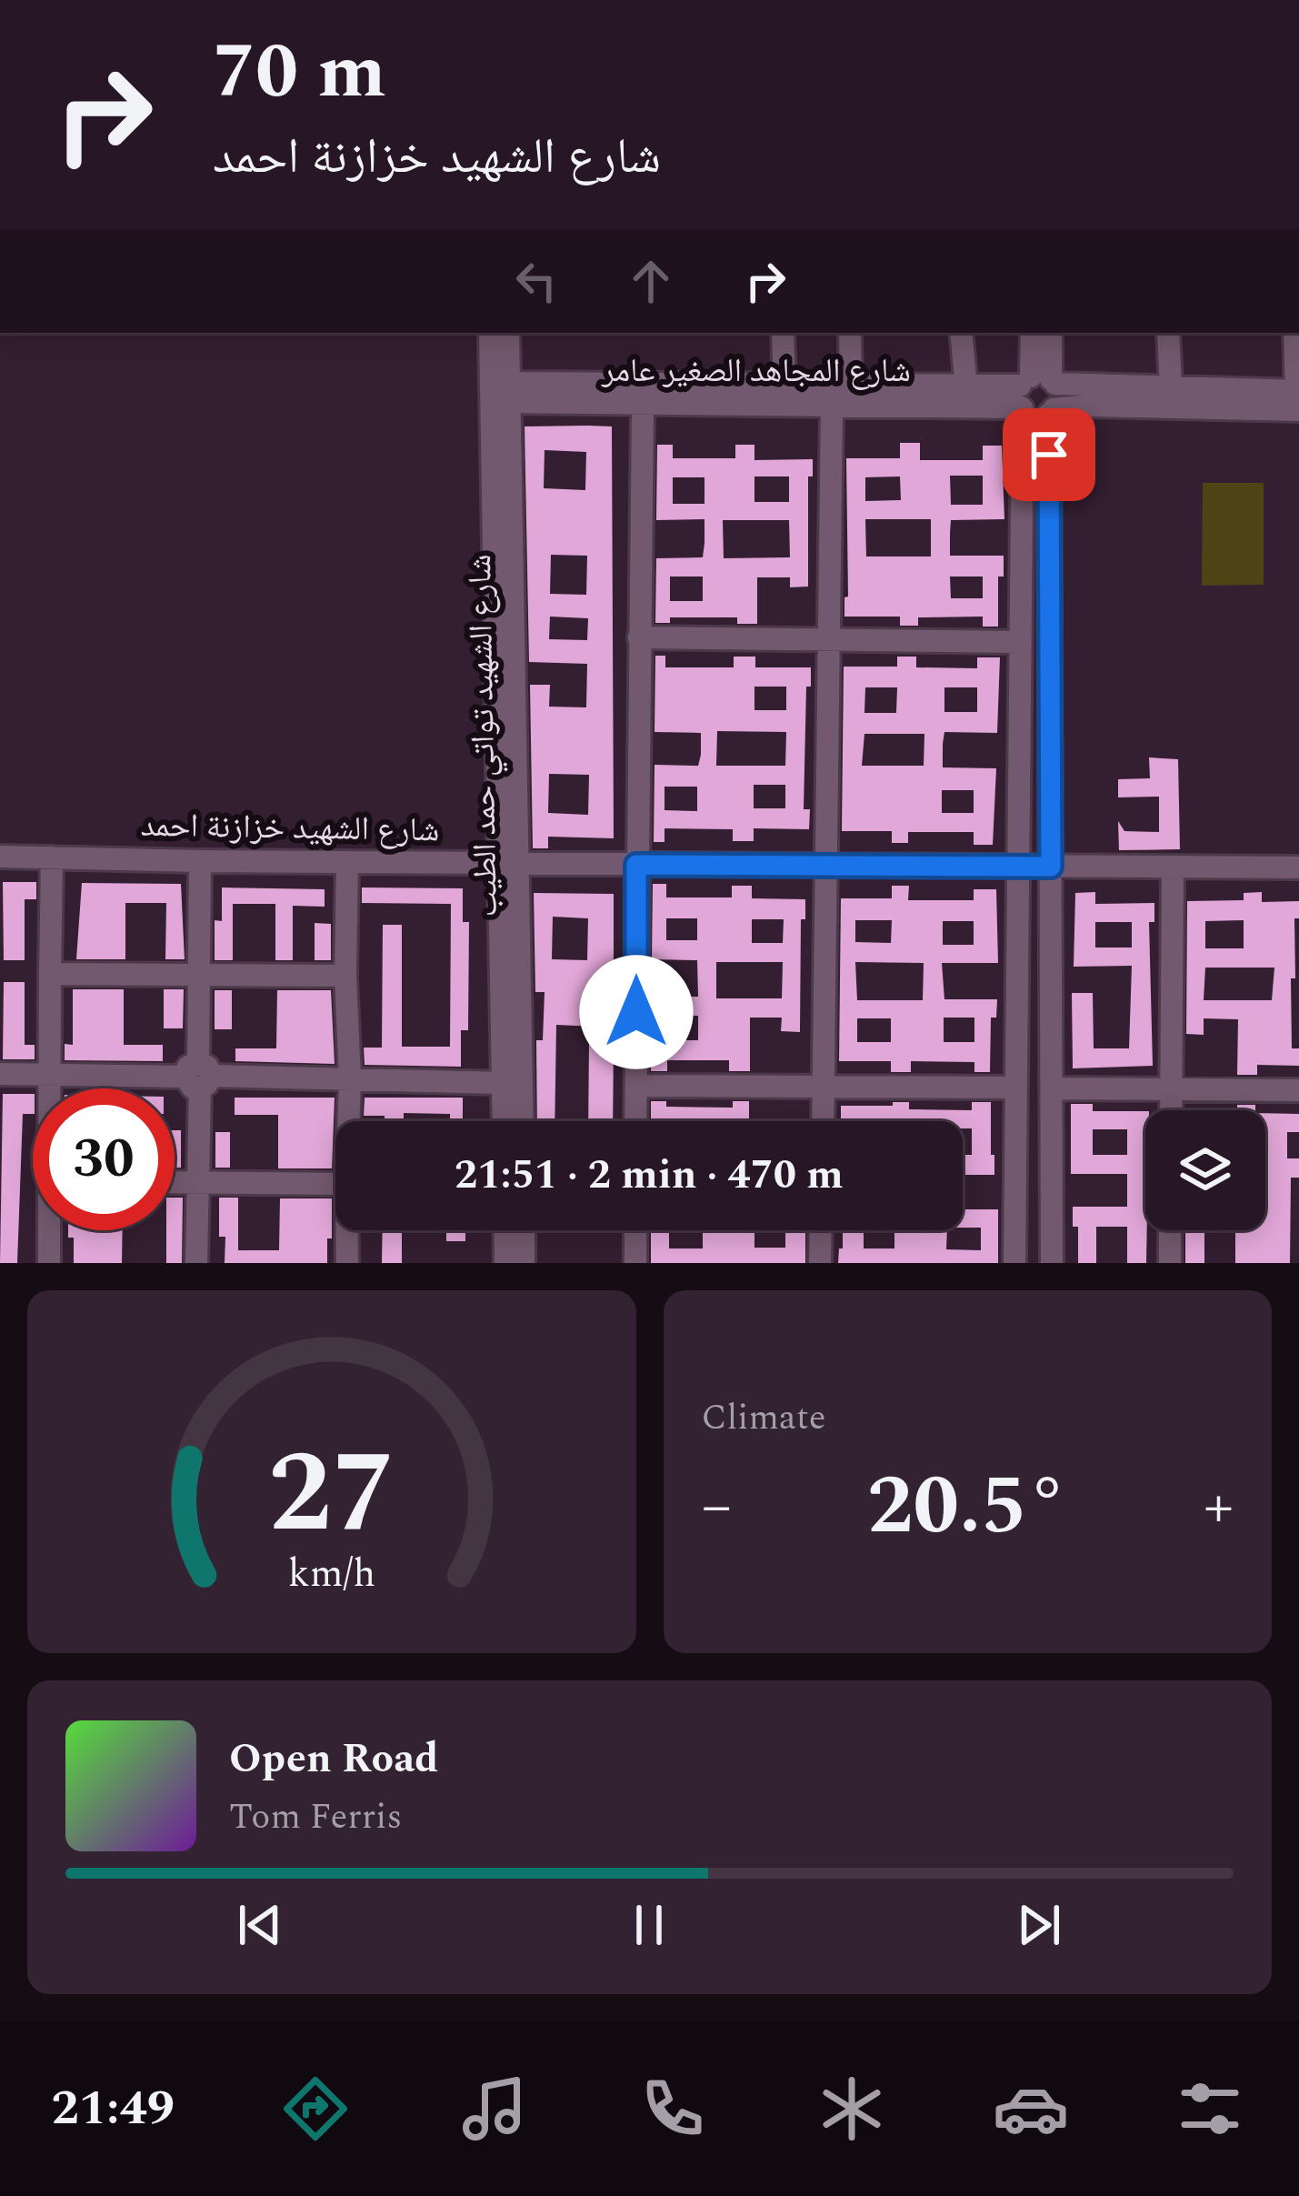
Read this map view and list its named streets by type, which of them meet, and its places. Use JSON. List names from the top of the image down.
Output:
{
  "streets": {
    "street": ["شارع المجاهد الصغير عامر", "شارع الشهيد تواتي حمد الطيب", "شارع الشهيد خزازنة احمد"]
  },
  "crossings": [
    ["شارع المجاهد الصغير عامر", "شارع الشهيد تواتي حمد الطيب"],
    ["شارع الشهيد تواتي حمد الطيب", "شارع الشهيد خزازنة احمد"]
  ],
  "page": {
    "turn": ["70 m", "شارع الشهيد خزازنة احمد"],
    "limit": "30",
    "trip": "21:51 · 2 min · 470 m",
    "tile": "Climate",
    "heat": ["−", "20.5°", "+"],
    "song": ["Open Road", "Tom Ferris"],
    "tabs": "21:49",
    "gauge": ["27", "km/h"]
  }
}
